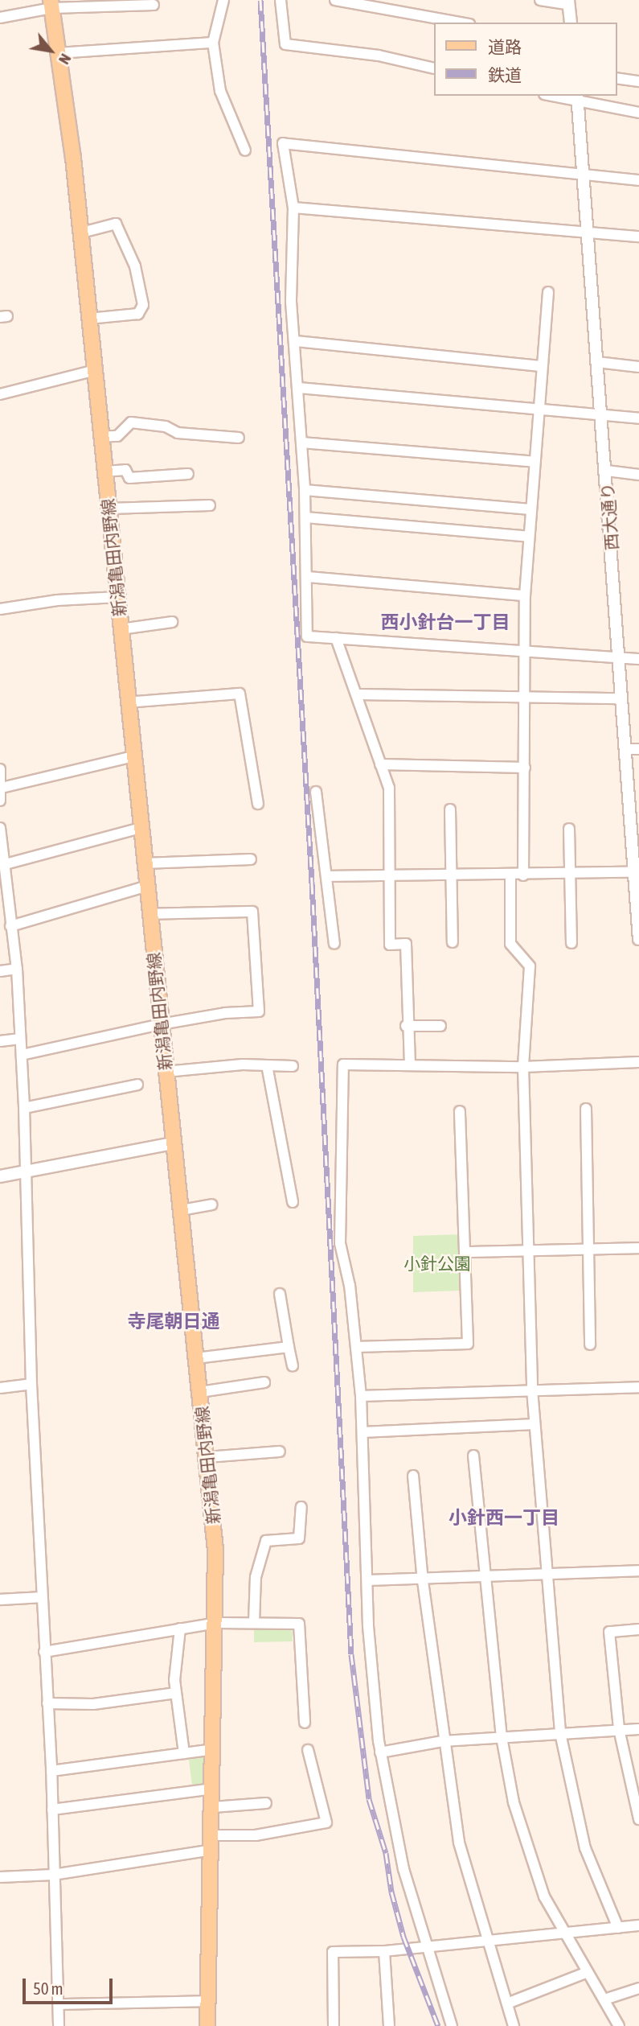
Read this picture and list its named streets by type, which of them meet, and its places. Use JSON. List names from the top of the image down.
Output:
{
  "streets": {
    "main road": ["新潟亀田内野線"],
    "street": ["西大通り"]
  },
  "districts": ["西小針台一丁目", "寺尾朝日通", "小針西一丁目"],
  "parks": ["小針公園"],
  "legend": ["道路", "鉄道"],
  "scale_bar": "50 m",
  "north": "bottom right"
}
